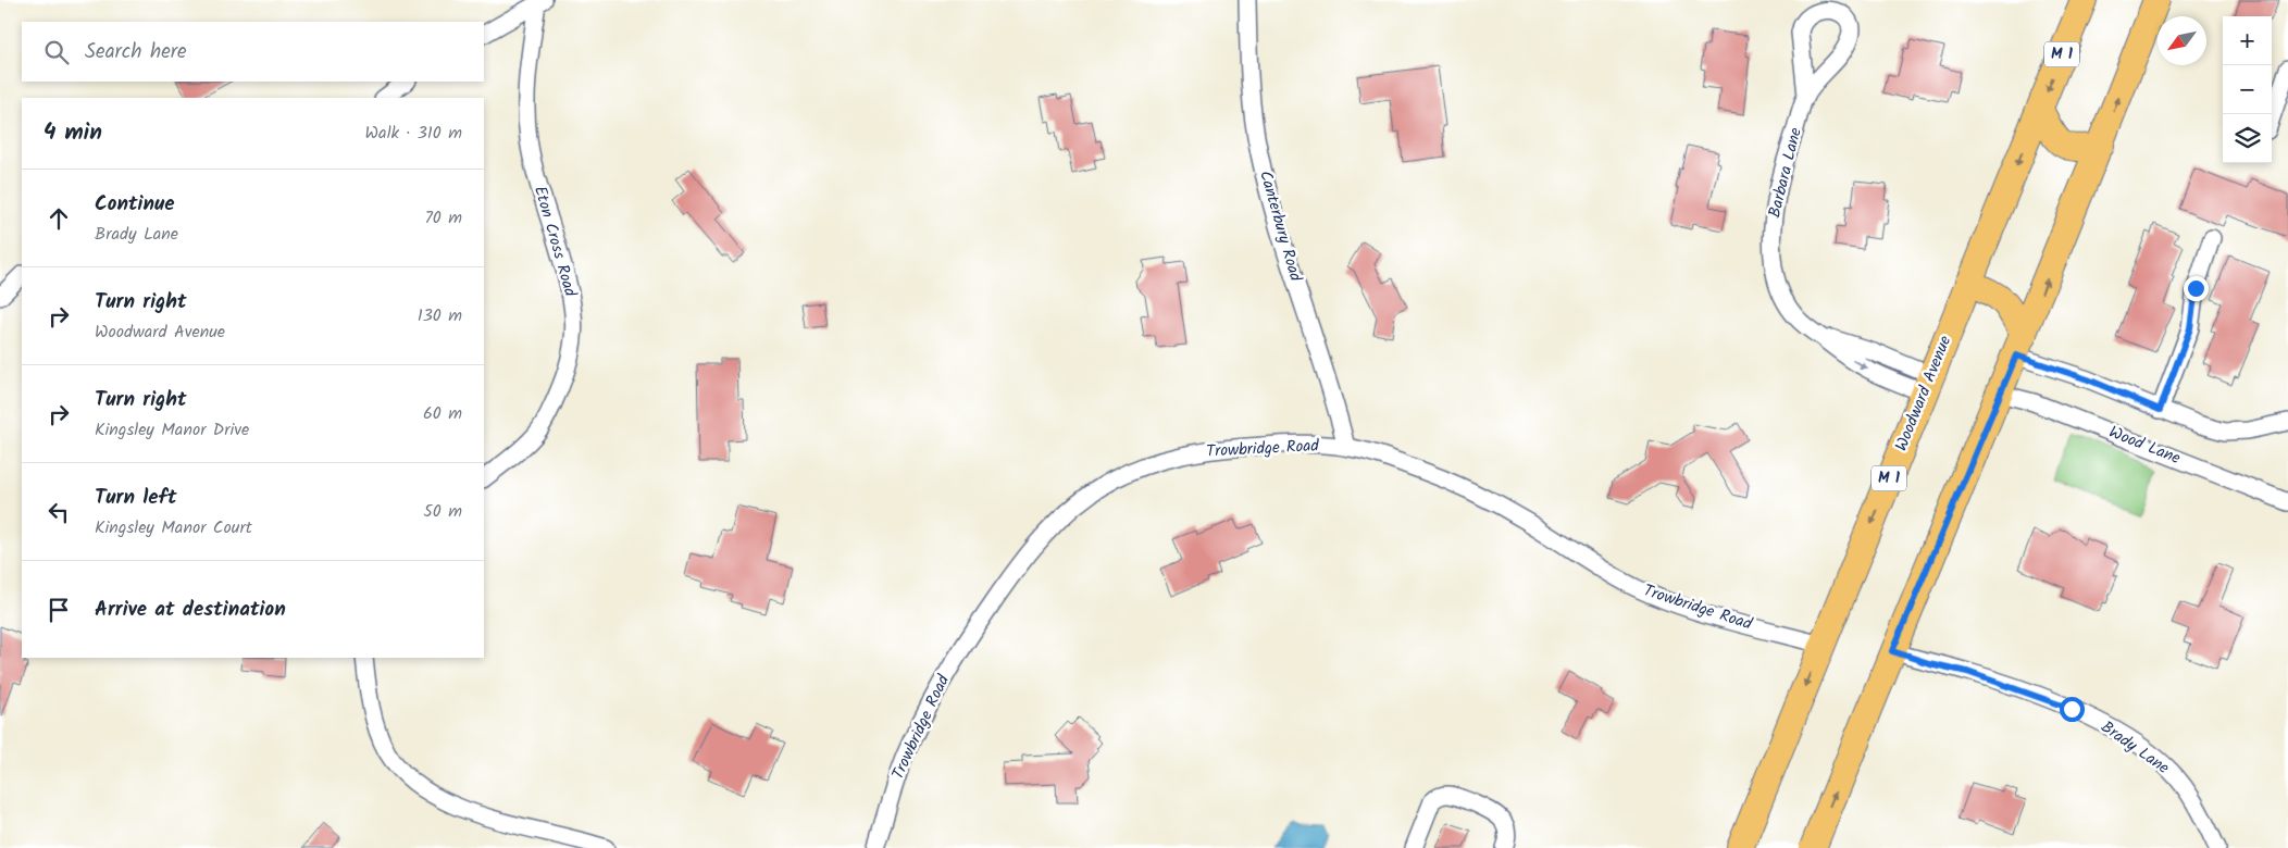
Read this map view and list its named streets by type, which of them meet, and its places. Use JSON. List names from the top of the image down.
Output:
{
  "streets": {
    "main road": ["M 1", "Woodward Avenue"],
    "street": [
      "Barbara Lane",
      "Canterbury Road",
      "Eton Cross Road",
      "Wood Lane",
      "Trowbridge Road",
      "Brady Lane"
    ]
  },
  "crossings": [
    ["Barbara Lane", "Woodward Avenue"],
    ["Canterbury Road", "Trowbridge Road"],
    ["Woodward Avenue", "Trowbridge Road"]
  ],
  "north": "bottom left",
  "page": {
    "map_buttons": ["+", "−"],
    "search": "Search here",
    "heading": ["4 min", "Walk · 310 m"],
    "list": [
      ["Continue", "Brady Lane", "70 m"],
      ["Turn right", "Woodward Avenue", "130 m"],
      ["Turn right", "Kingsley Manor Drive", "60 m"],
      ["Turn left", "Kingsley Manor Court", "50 m"],
      "Arrive at destination"
    ]
  }
}
